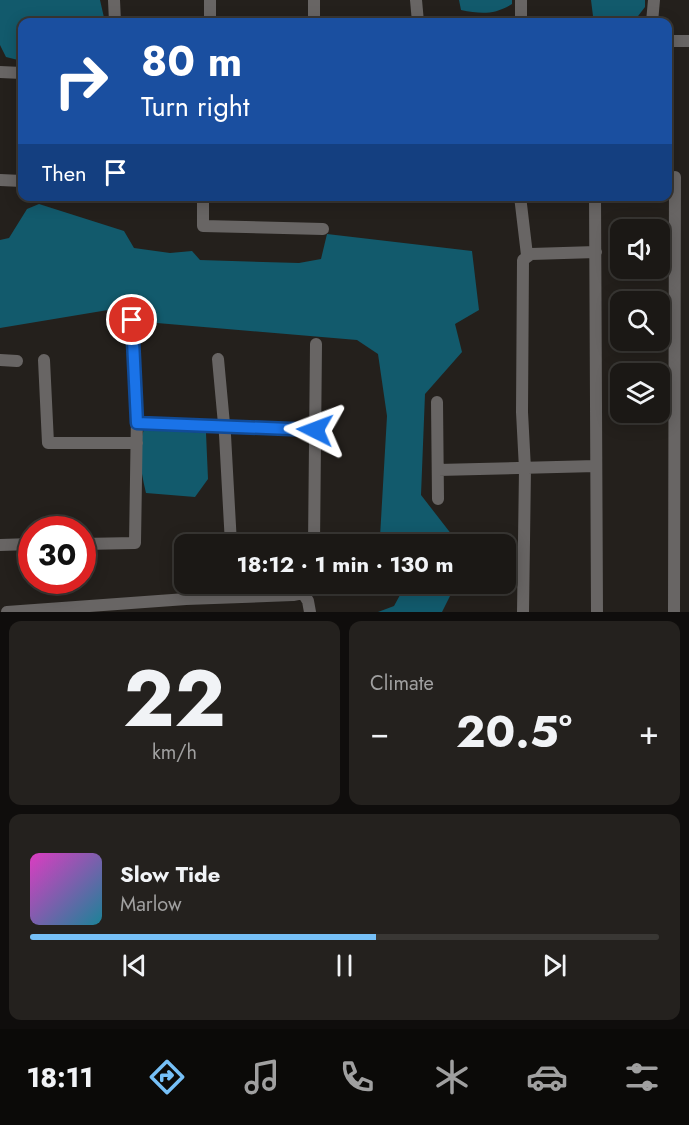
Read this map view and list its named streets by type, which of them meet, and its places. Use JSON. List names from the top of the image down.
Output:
{
  "page": {
    "turn": ["80 m", "Turn right"],
    "then": "Then",
    "limit": "30",
    "trip": "18:12 · 1 min · 130 m",
    "tile": [
      ["22", "km/h"],
      "Climate"
    ],
    "heat": ["−", "20.5°", "+"],
    "song": ["Slow Tide", "Marlow"],
    "tabs": "18:11"
  }
}
